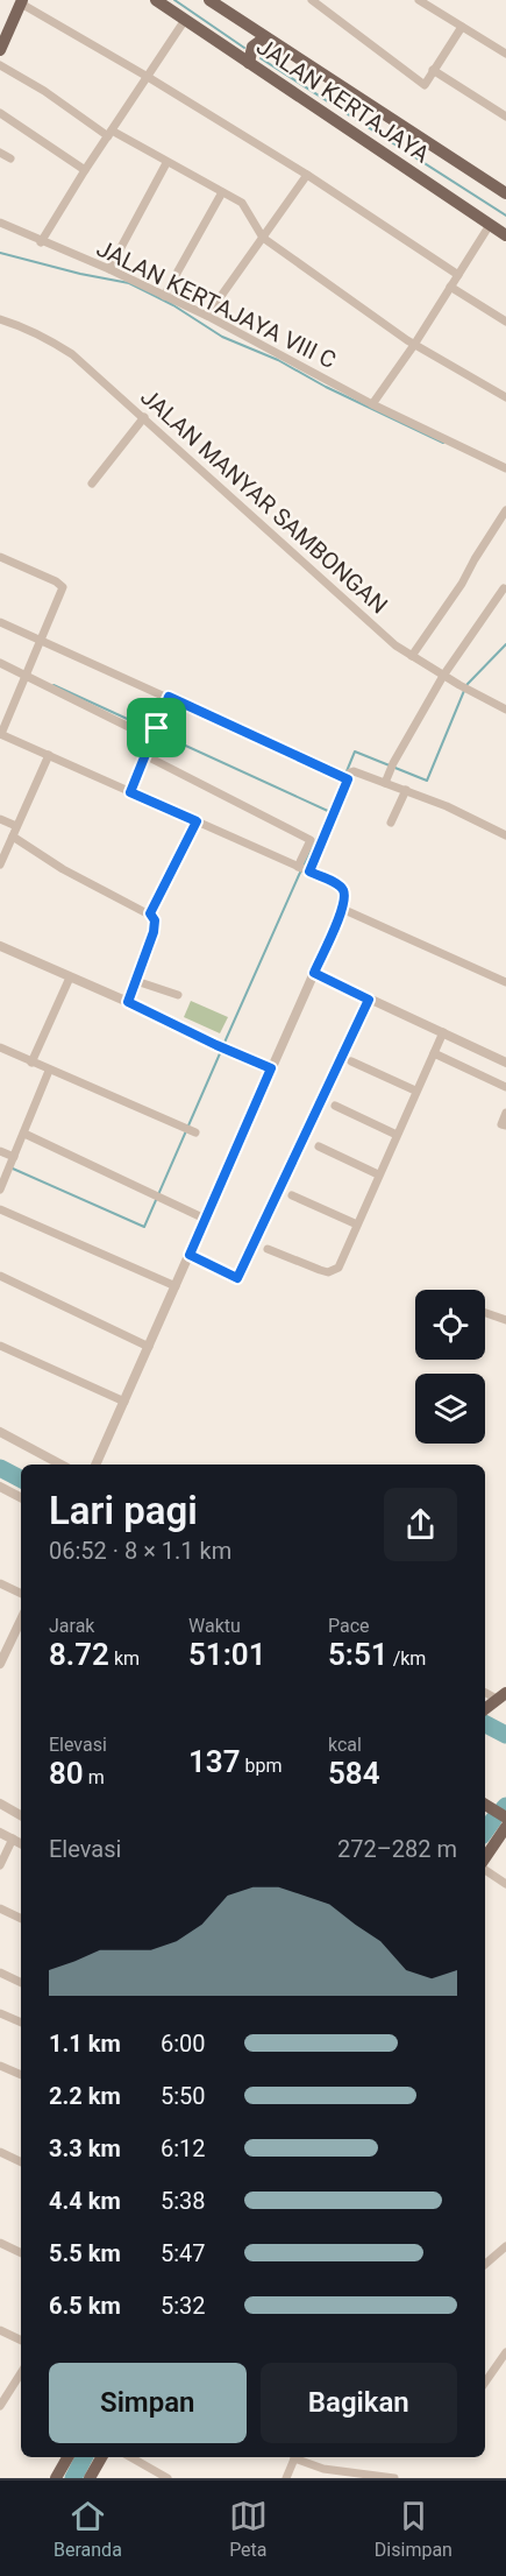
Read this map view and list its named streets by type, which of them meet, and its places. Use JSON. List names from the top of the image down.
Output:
{
  "streets": {
    "main road": ["JALAN KERTAJAYA"],
    "street": ["JALAN KERTAJAYA VIII C", "JALAN MANYAR SAMBONGAN"]
  },
  "page": {
    "heading": ["Lari pagi", "06:52 · 8 × 1.1 km"],
    "stats": [
      ["Jarak", "8.72 km"],
      ["Waktu", "51:01"],
      ["Pace", "5:51 /km"],
      ["Elevasi", "80 m"],
      ["137 bpm"],
      ["kcal", "584"]
    ],
    "chart": ["Elevasi", "272–282 m"],
    "list": [
      {
        "name": "1.1 km",
        "note": "6:00"
      },
      {
        "name": "2.2 km",
        "note": "5:50"
      },
      {
        "name": "3.3 km",
        "note": "6:12"
      },
      {
        "name": "4.4 km",
        "note": "5:38"
      },
      {
        "name": "5.5 km",
        "note": "5:47"
      },
      {
        "name": "6.5 km",
        "note": "5:32"
      }
    ],
    "buttons": ["Simpan", "Bagikan"],
    "tabs": ["Beranda", "Peta", "Disimpan"]
  }
}
